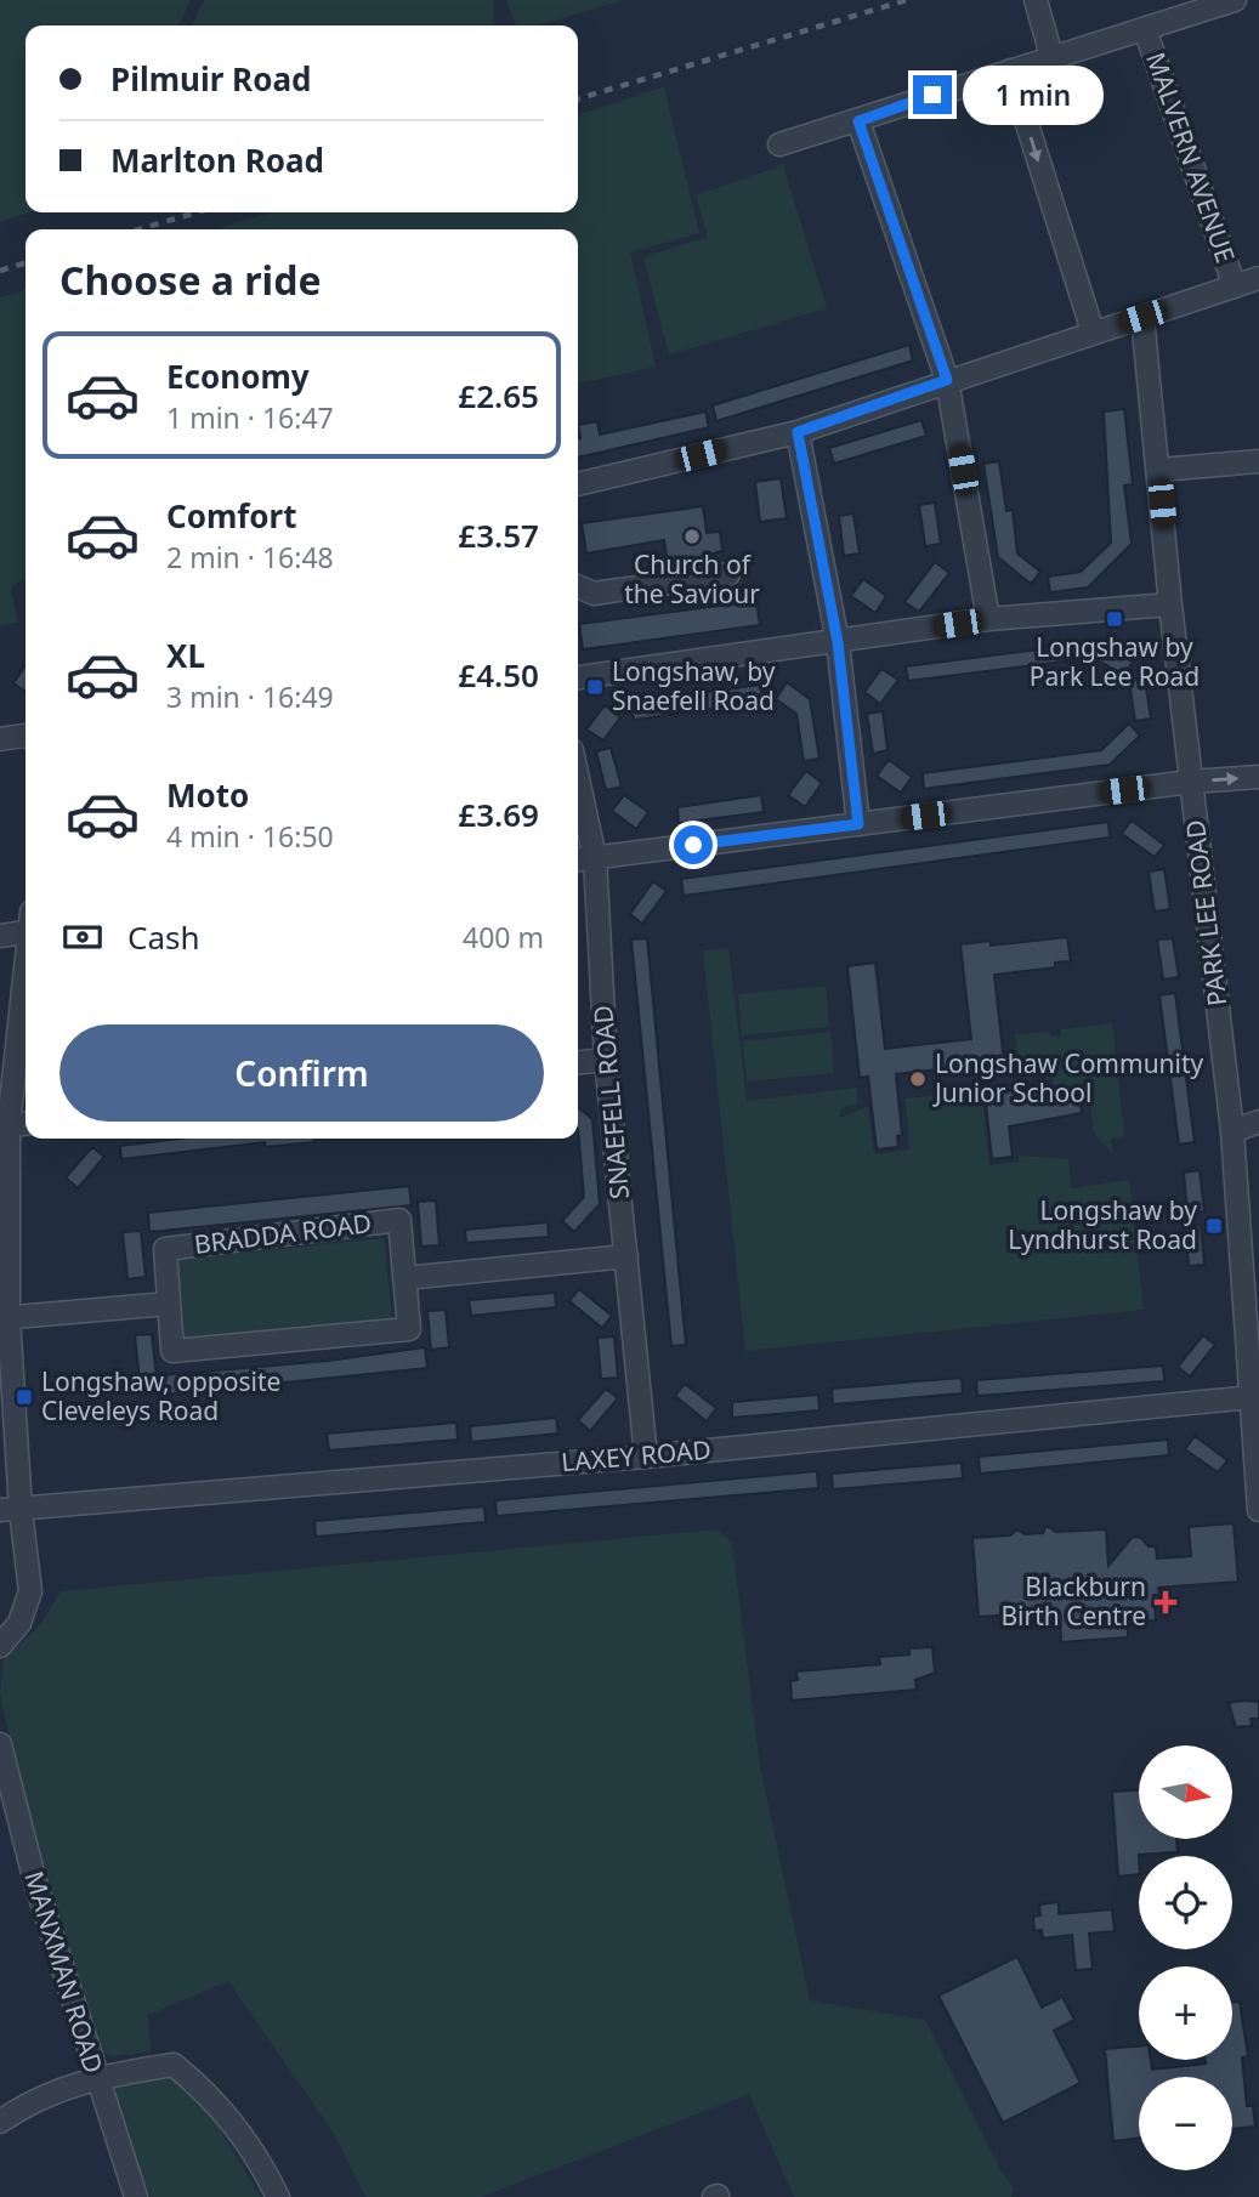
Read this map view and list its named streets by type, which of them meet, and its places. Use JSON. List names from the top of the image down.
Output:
{
  "streets": {
    "street": [
      "MALVERN AVENUE",
      "PARK LEE ROAD",
      "SNAEFELL ROAD",
      "BRADDA ROAD",
      "LAXEY ROAD",
      "MANXMAN ROAD"
    ]
  },
  "crossings": [
    ["PARK LEE ROAD", "LAXEY ROAD"],
    ["SNAEFELL ROAD", "LAXEY ROAD"]
  ],
  "places": {
    "other": ["Church of the Saviour", "Longshaw Community Junior School"],
    "transit": [
      "Longshaw by Park Lee Road",
      "Longshaw, by Snaefell Road",
      "Longshaw by Lyndhurst Road",
      "Longshaw, opposite Cleveleys Road"
    ],
    "health": ["Blackburn Birth Centre"]
  },
  "north": "right",
  "page": {
    "banner": ["Pilmuir Road", "Marlton Road"],
    "bubble": "1 min",
    "heading": "Choose a ride",
    "list": [
      {
        "name": "Economy",
        "note": "1 min · 16:47",
        "value": "£2.65"
      },
      {
        "name": "Comfort",
        "note": "2 min · 16:48",
        "value": "£3.57"
      },
      {
        "name": "XL",
        "note": "3 min · 16:49",
        "value": "£4.50"
      },
      {
        "name": "Moto",
        "note": "4 min · 16:50",
        "value": "£3.69"
      }
    ],
    "pay": ["Cash", "400 m"],
    "buttons": "Confirm",
    "map_buttons": ["+", "−"]
  }
}
